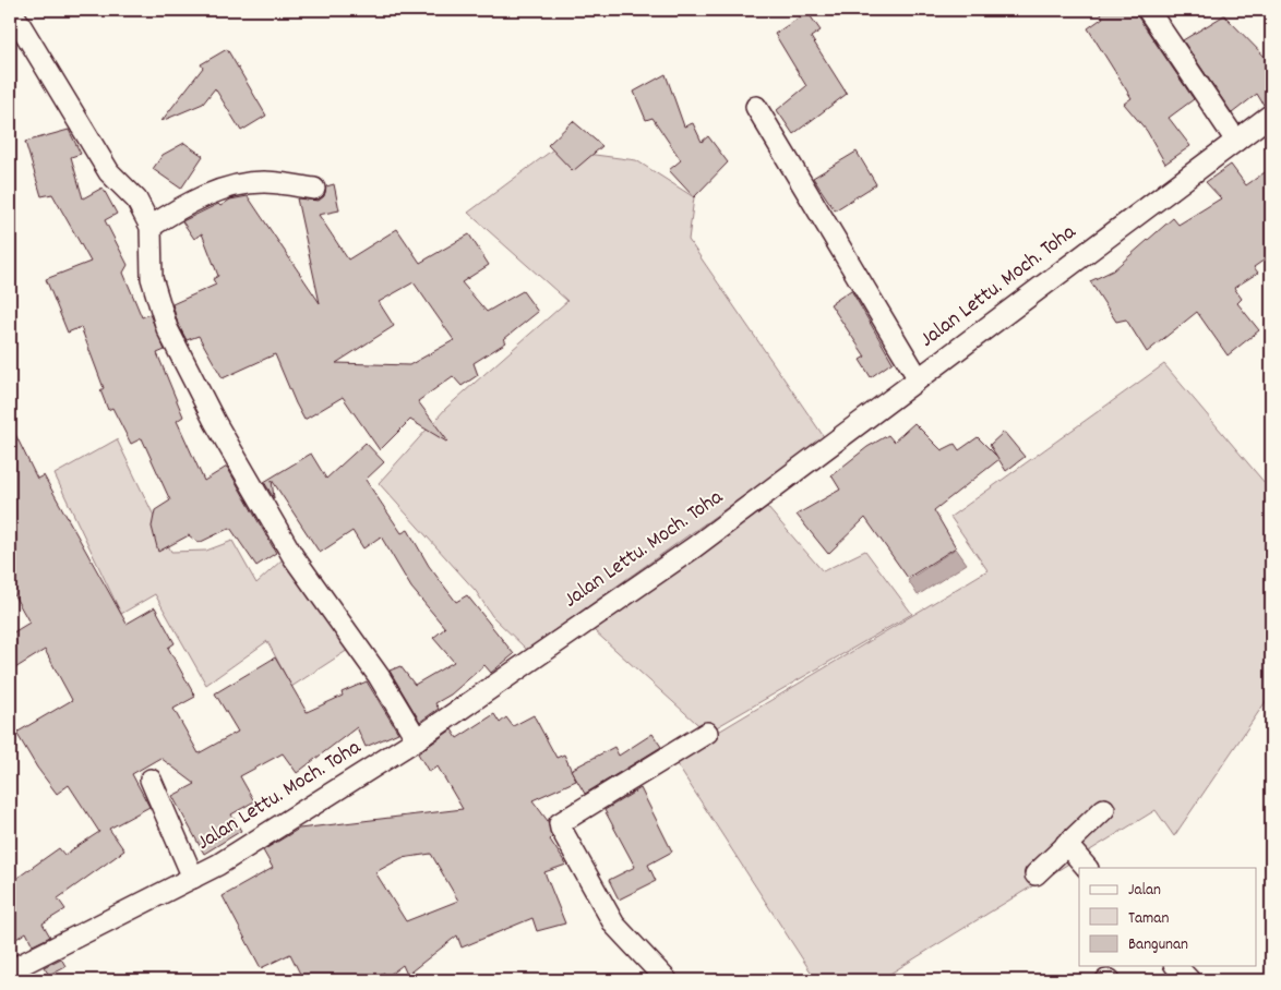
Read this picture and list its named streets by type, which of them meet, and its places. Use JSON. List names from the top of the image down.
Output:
{
  "streets": {
    "street": ["Jalan Lettu. Moch. Toha"]
  },
  "legend": ["Jalan", "Taman", "Bangunan"]
}
